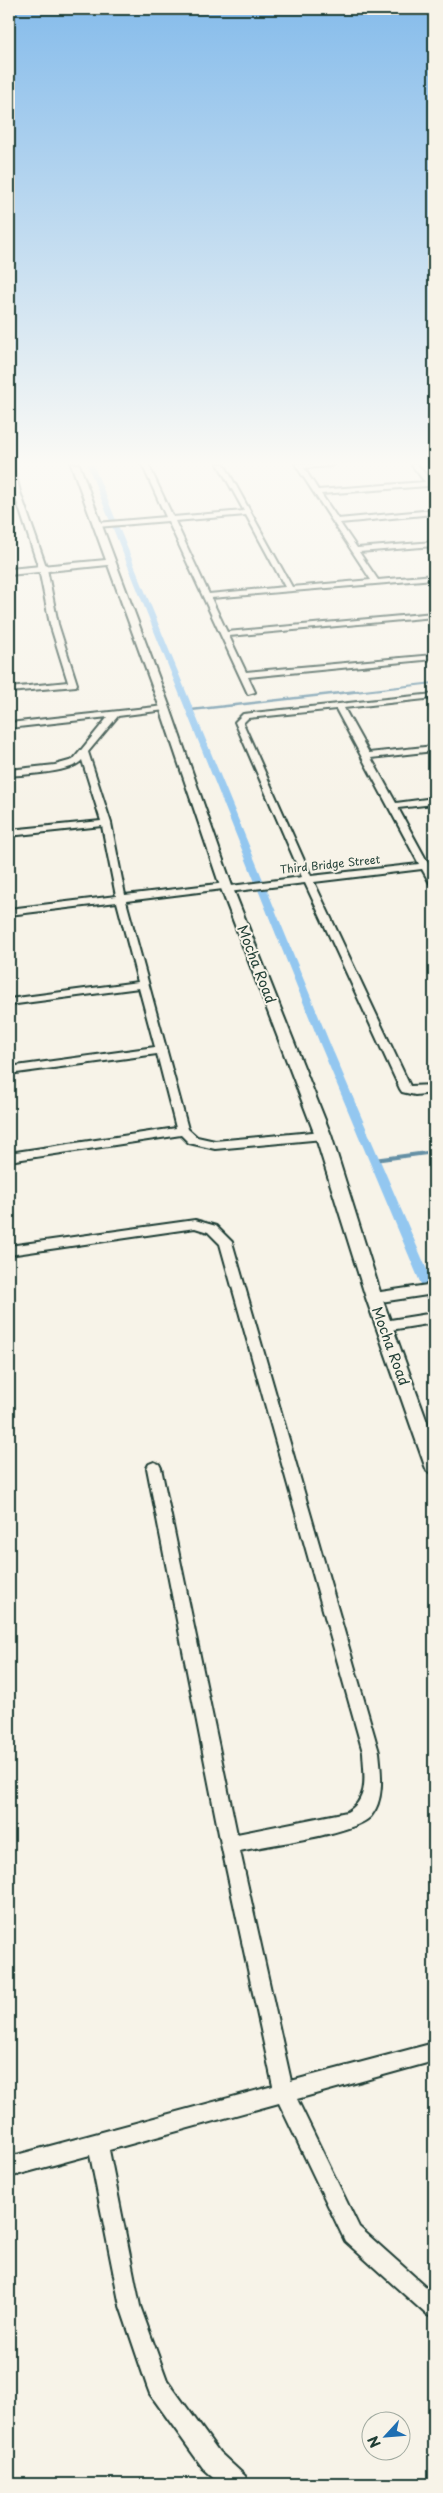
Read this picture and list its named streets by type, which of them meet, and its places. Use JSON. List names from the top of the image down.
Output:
{
  "streets": {
    "street": ["Third Bridge Street", "Mocha Road"]
  },
  "crossings": [
    ["Third Bridge Street", "Mocha Road"]
  ],
  "north": "bottom left"
}
